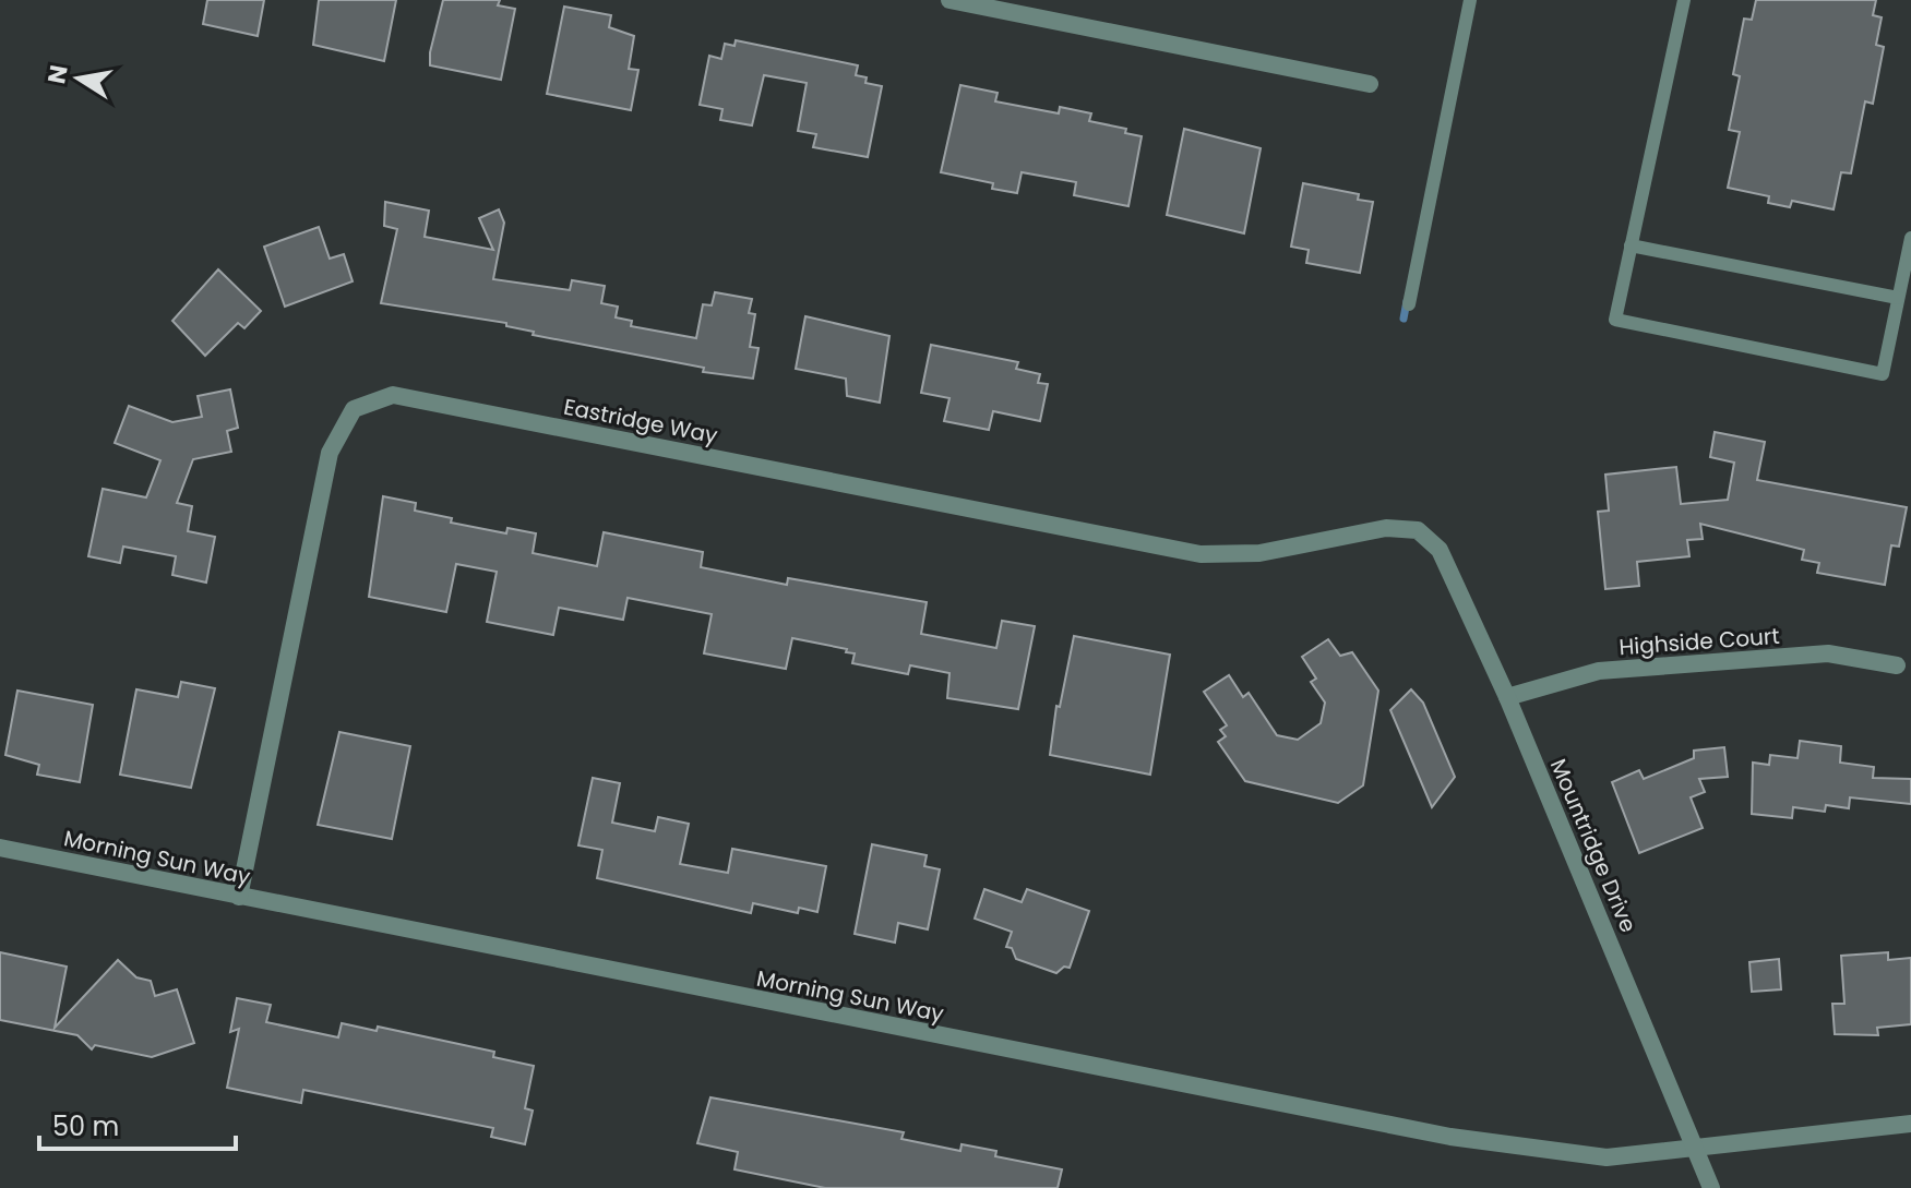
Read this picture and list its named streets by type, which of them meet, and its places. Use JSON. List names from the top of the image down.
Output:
{
  "streets": {
    "street": [
      "Eastridge Way",
      "Highside Court",
      "Mountridge Drive",
      "Morning Sun Way"
    ]
  },
  "crossings": [
    ["Eastridge Way", "Mountridge Drive"],
    ["Eastridge Way", "Morning Sun Way"],
    ["Highside Court", "Mountridge Drive"],
    ["Mountridge Drive", "Morning Sun Way"]
  ],
  "scale_bar": "50 m",
  "north": "left"
}
